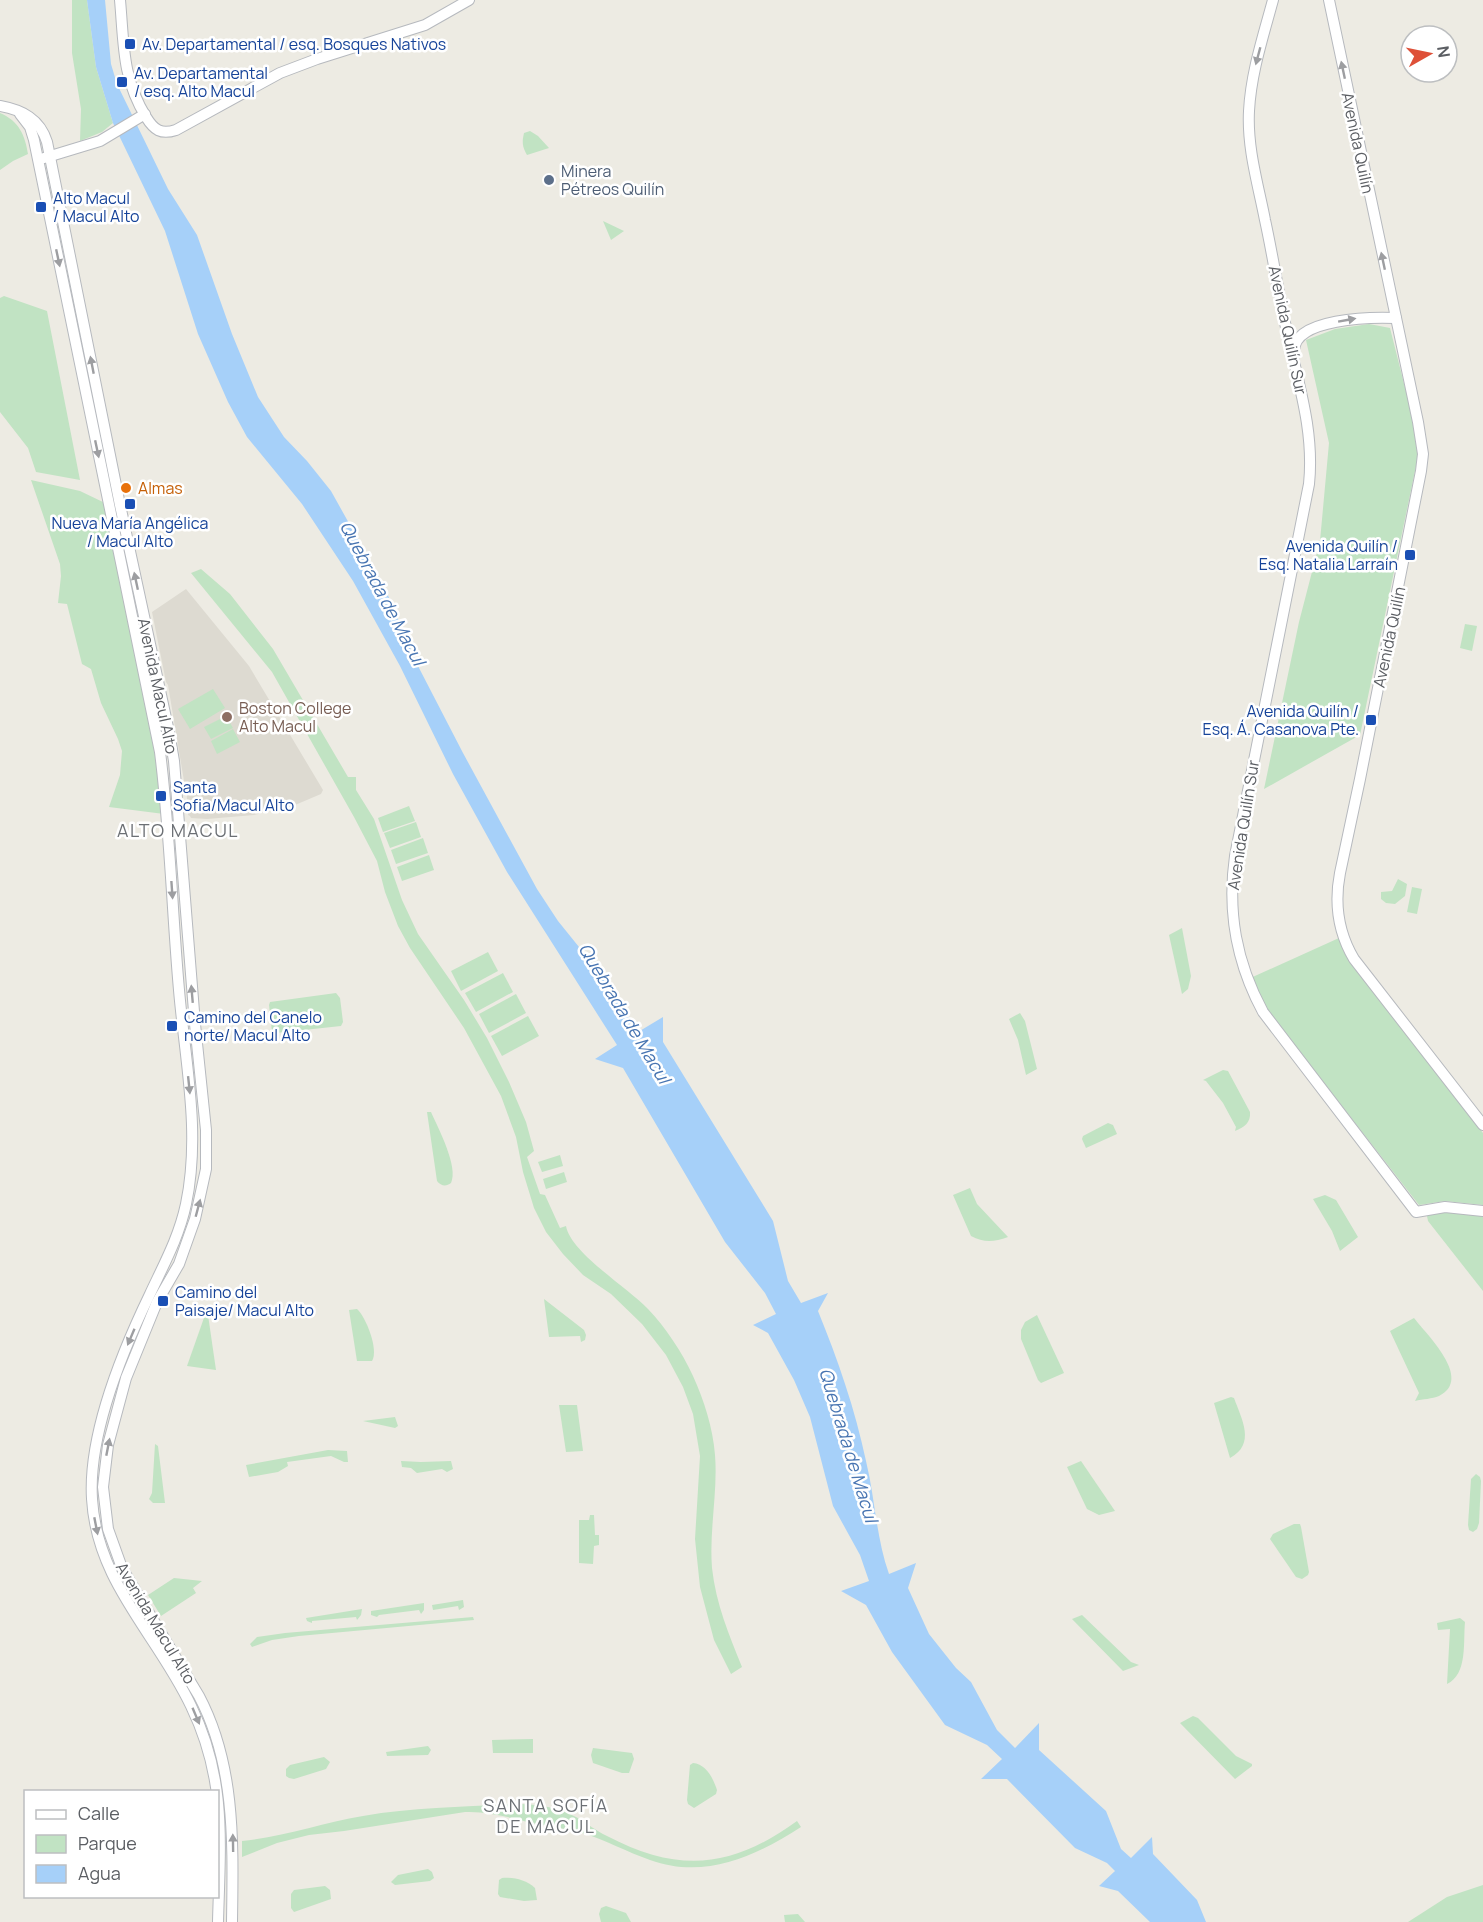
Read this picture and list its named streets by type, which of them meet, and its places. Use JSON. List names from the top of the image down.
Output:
{
  "streets": {
    "street": ["Avenida Quilín", "Avenida Quilín Sur", "Avenida Macul Alto"]
  },
  "districts": ["ALTO MACUL", "SANTA SOFÍA DE MACUL"],
  "water": ["Quebrada de Macul"],
  "places": {
    "transit": [
      "Av. Departamental / esq. Bosques Nativos",
      "Av. Departamental / esq. Alto Macul",
      "Alto Macul / Macul Alto",
      "Nueva María Angélica / Macul Alto",
      "Avenida Quilín / Esq. Natalia Larraín",
      "Avenida Quilín / Esq. Á. Casanova Pte.",
      "Santa Sofia/Macul Alto",
      "Camino del Canelo norte/ Macul Alto",
      "Camino del Paisaje/ Macul Alto"
    ],
    "other": ["Minera Pétreos Quilín", "Almas", "Boston College Alto Macul"]
  },
  "legend": ["Calle", "Parque", "Agua"],
  "north": "right"
}
